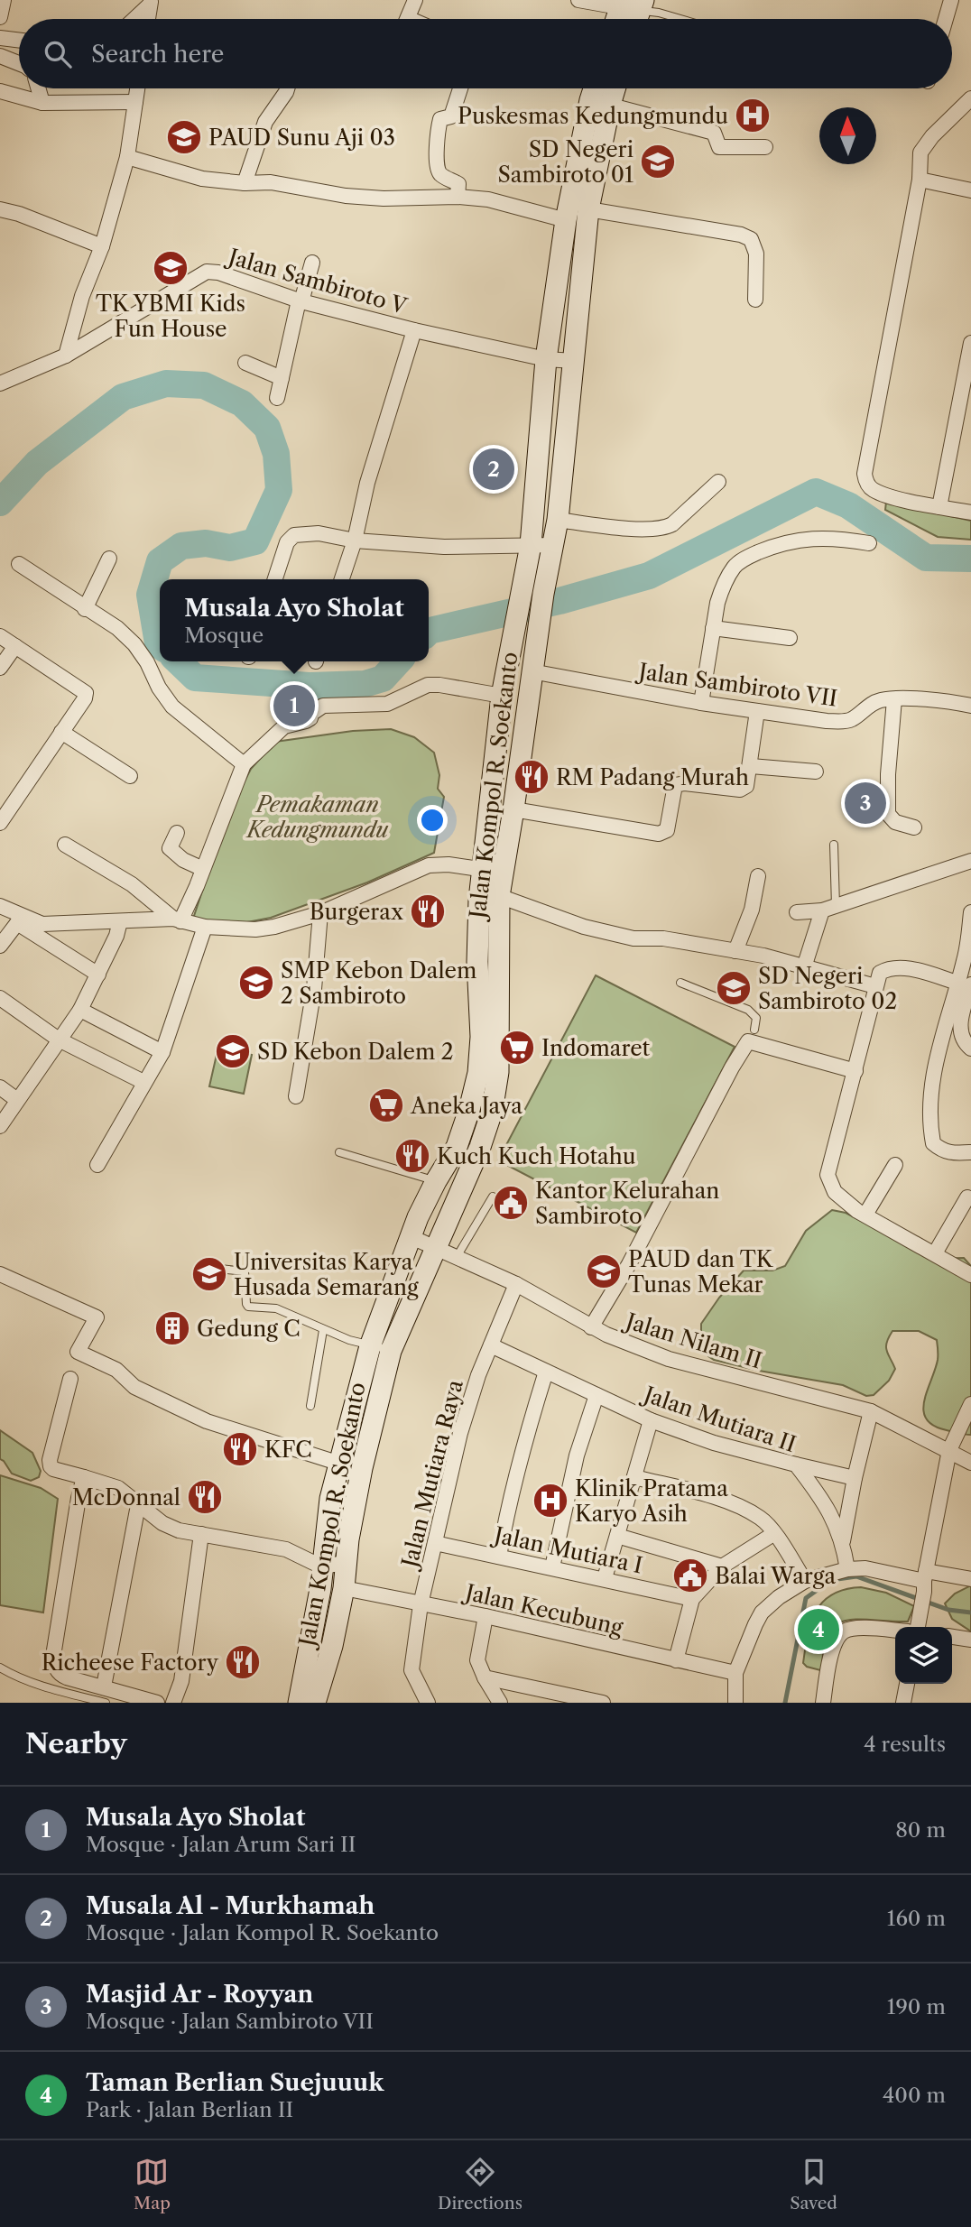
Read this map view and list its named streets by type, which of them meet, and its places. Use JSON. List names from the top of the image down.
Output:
{
  "streets": {
    "main road": ["Jalan Kompol R. Soekanto"],
    "street": [
      "Jalan Sambiroto V",
      "Jalan Sambiroto VII",
      "Jalan Nilam II",
      "Jalan Mutiara II",
      "Jalan Mutiara Raya",
      "Jalan Mutiara I",
      "Jalan Kecubung"
    ]
  },
  "crossings": [
    ["Jalan Sambiroto V", "Jalan Kompol R. Soekanto"],
    ["Jalan Sambiroto VII", "Jalan Kompol R. Soekanto"],
    ["Jalan Kompol R. Soekanto", "Jalan Nilam II"],
    ["Jalan Kompol R. Soekanto", "Jalan Kecubung"],
    ["Jalan Nilam II", "Jalan Mutiara Raya"],
    ["Jalan Mutiara II", "Jalan Mutiara Raya"],
    ["Jalan Mutiara Raya", "Jalan Mutiara I"],
    ["Jalan Mutiara Raya", "Jalan Kecubung"]
  ],
  "parks": ["Pemakaman Kedungmundu"],
  "places": {
    "hospital": ["Puskesmas Kedungmundu", "Klinik Pratama Karyo Asih"],
    "school or university": [
      "PAUD Sunu Aji 03",
      "SD Negeri Sambiroto 01",
      "TK YBMI Kids Fun House",
      "SMP Kebon Dalem 2 Sambiroto",
      "SD Negeri Sambiroto 02",
      "SD Kebon Dalem 2",
      "PAUD dan TK Tunas Mekar",
      "Universitas Karya Husada Semarang"
    ],
    "restaurant": [
      "RM Padang Murah",
      "Burgerax",
      "Kuch Kuch Hotahu",
      "KFC",
      "McDonnal",
      "Richeese Factory"
    ],
    "supermarket": ["Indomaret", "Aneka Jaya"],
    "public building": ["Kantor Kelurahan Sambiroto", "Balai Warga"],
    "building": ["Gedung C"]
  },
  "north": "top",
  "page": {
    "search": "Search here",
    "pins": [
      "2",
      "1",
      "3",
      "4"
    ],
    "popup": ["Musala Ayo Sholat", "Mosque"],
    "heading": ["Nearby", "4 results"],
    "list": [
      {
        "mark": "1",
        "name": "Musala Ayo Sholat",
        "note": "Mosque · Jalan Arum Sari II",
        "value": "80 m"
      },
      {
        "mark": "2",
        "name": "Musala Al - Murkhamah",
        "note": "Mosque · Jalan Kompol R. Soekanto",
        "value": "160 m"
      },
      {
        "mark": "3",
        "name": "Masjid Ar - Royyan",
        "note": "Mosque · Jalan Sambiroto VII",
        "value": "190 m"
      },
      {
        "mark": "4",
        "name": "Taman Berlian Suejuuuk",
        "note": "Park · Jalan Berlian II",
        "value": "400 m"
      }
    ],
    "nav": ["Map", "Directions", "Saved"]
  }
}
